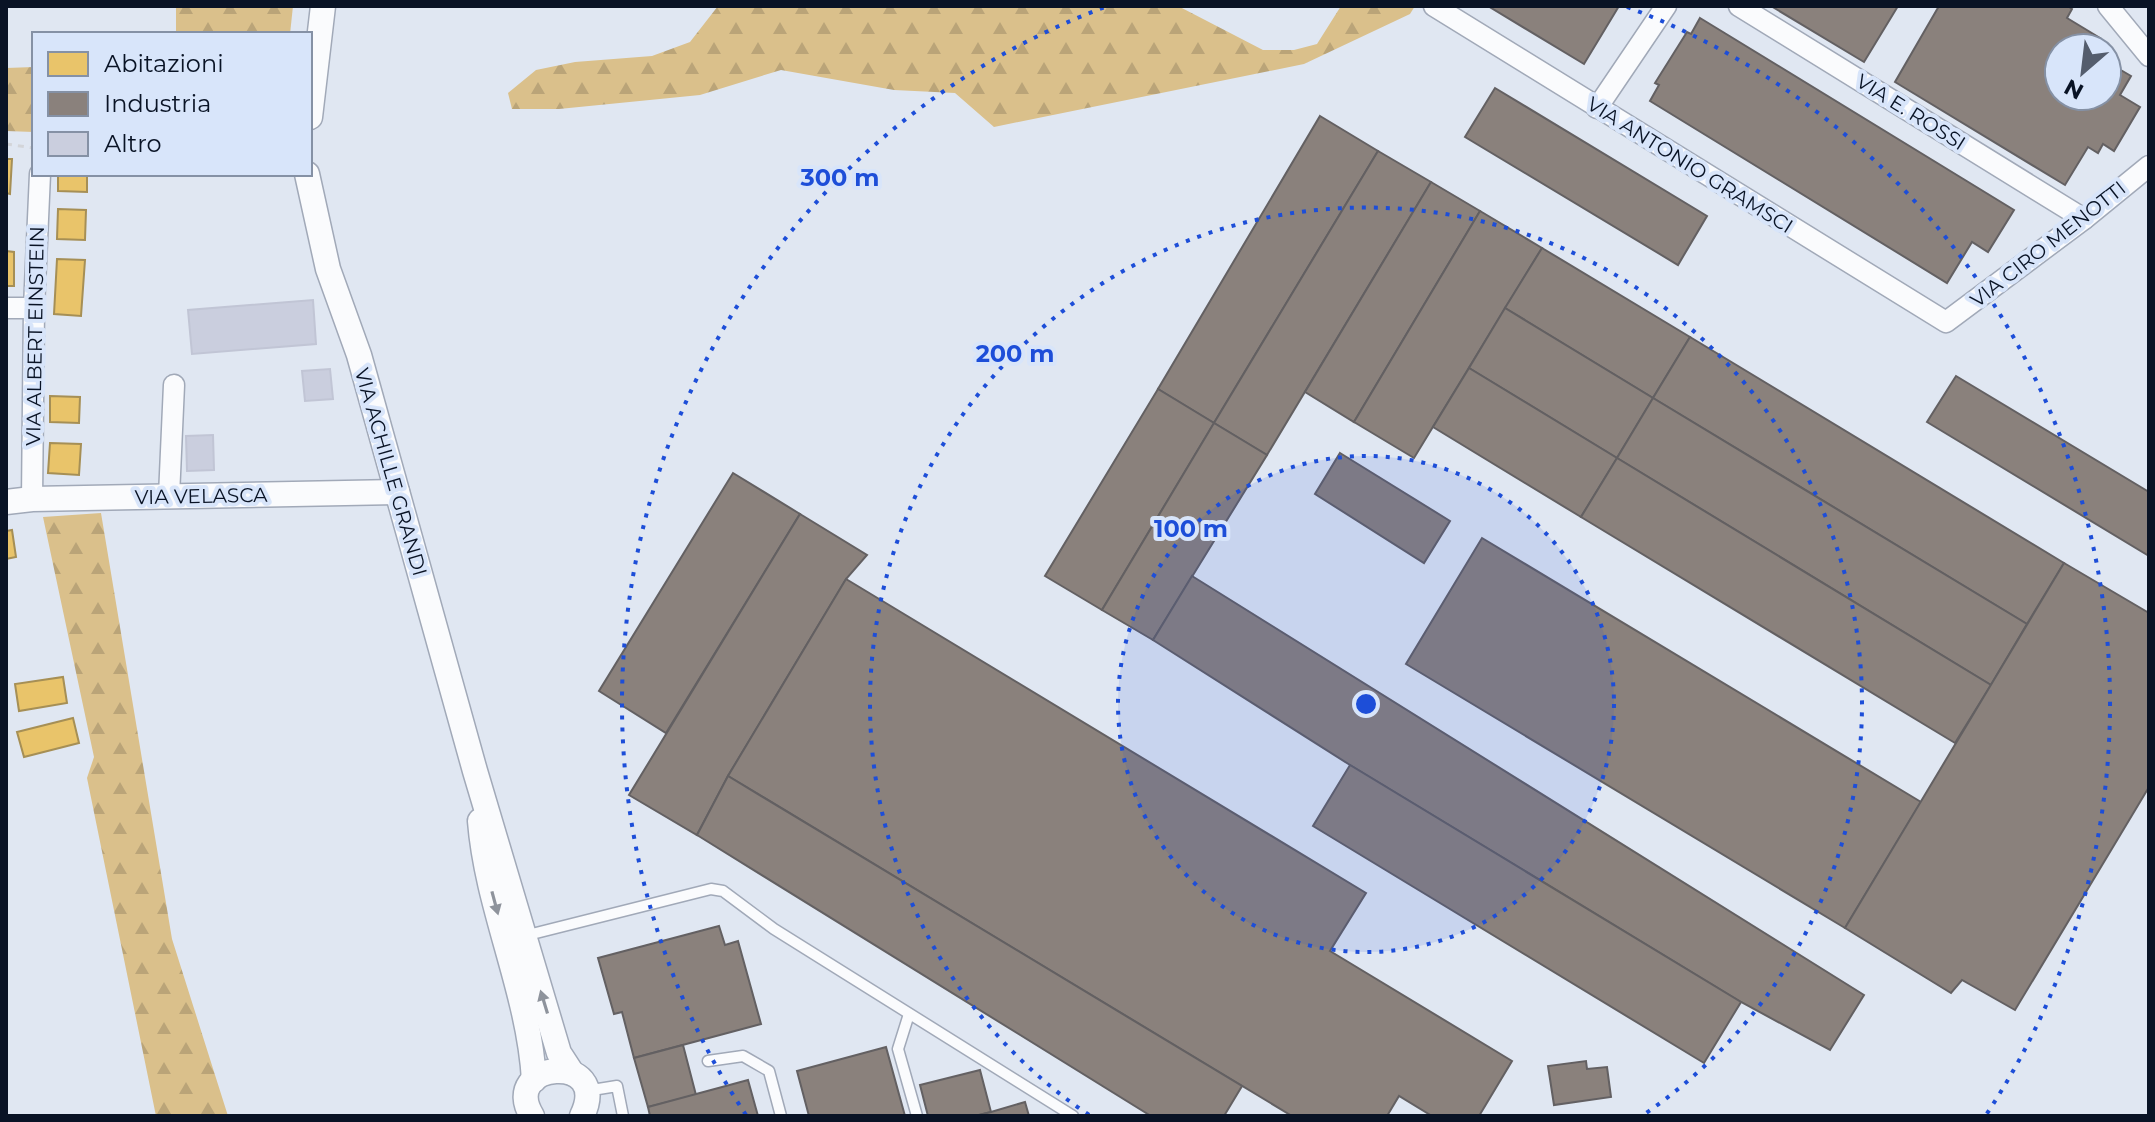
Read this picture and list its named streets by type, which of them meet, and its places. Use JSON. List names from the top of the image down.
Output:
{
  "streets": {
    "street": [
      "VIA E. ROSSI",
      "VIA ANTONIO GRAMSCI",
      "VIA CIRO MENOTTI",
      "VIA ALBERT EINSTEIN",
      "VIA ACHILLE GRANDI",
      "VIA VELASCA"
    ]
  },
  "crossings": [
    ["VIA E. ROSSI", "VIA CIRO MENOTTI"],
    ["VIA ANTONIO GRAMSCI", "VIA CIRO MENOTTI"],
    ["VIA ALBERT EINSTEIN", "VIA VELASCA"],
    ["VIA ACHILLE GRANDI", "VIA VELASCA"]
  ],
  "legend": ["Abitazioni", "Industria", "Altro"],
  "north": "bottom left",
  "rings": ["300 m", "200 m", "100 m"]
}
